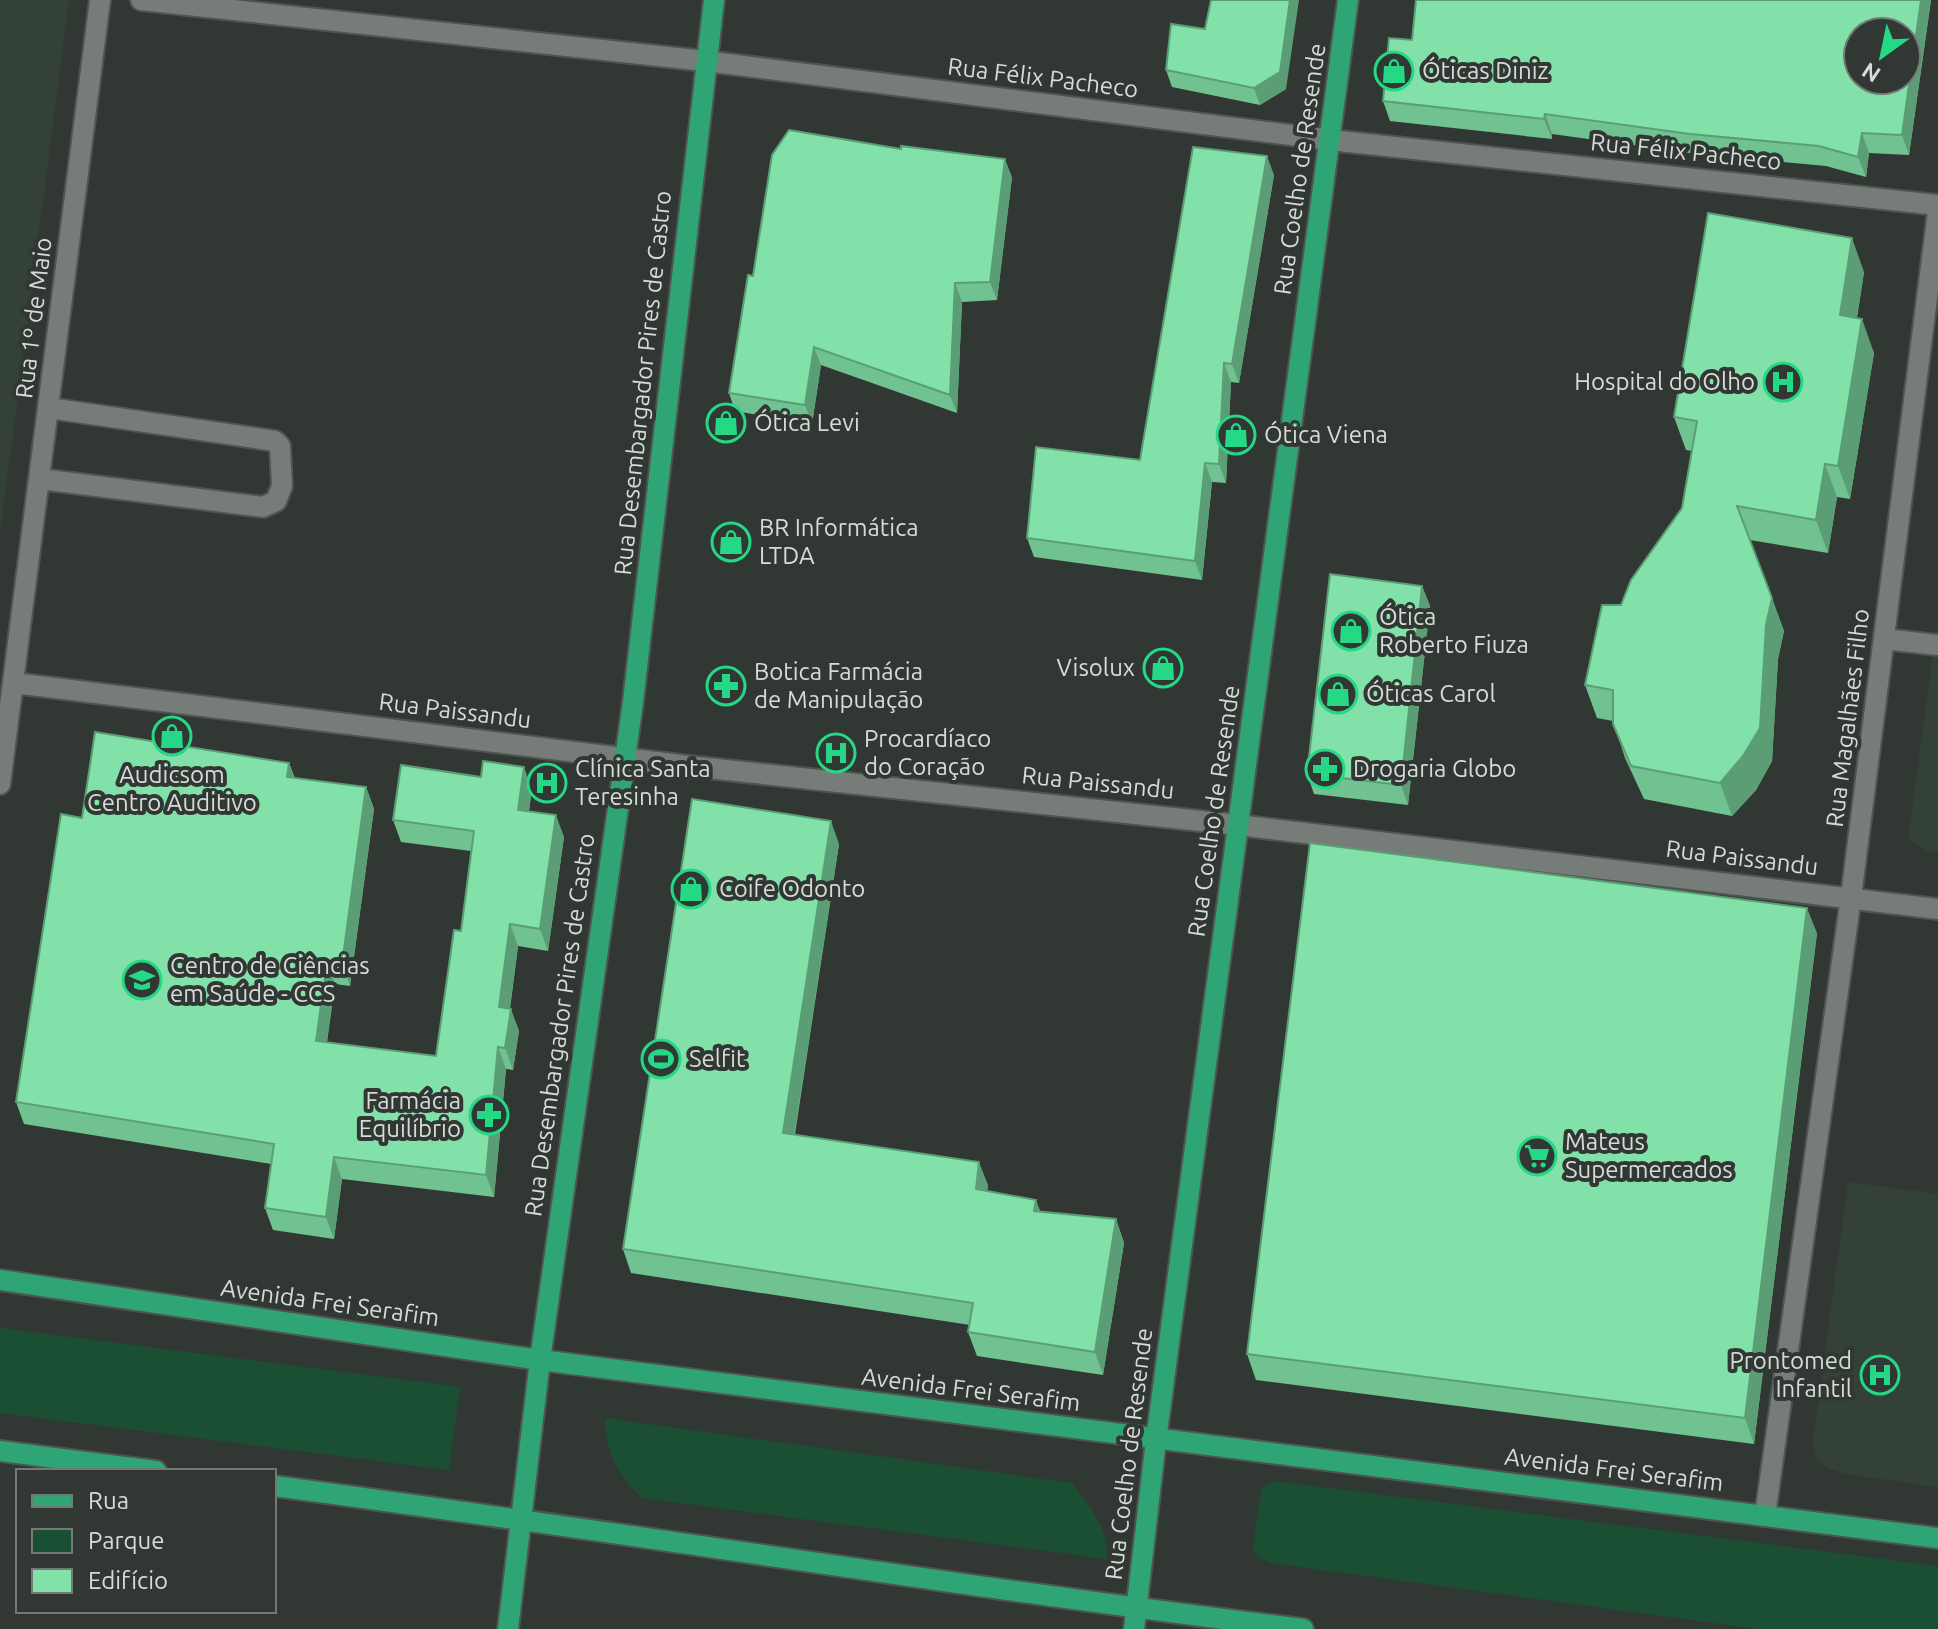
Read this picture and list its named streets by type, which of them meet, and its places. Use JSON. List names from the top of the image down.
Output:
{
  "streets": {
    "main road": ["Rua Coelho de Resende", "Rua Desembargador Pires de Castro", "Avenida Frei Serafim"],
    "street": [
      "Rua Félix Pacheco",
      "Rua 1º de Maio",
      "Rua Paissandu",
      "Rua Magalhães Filho"
    ]
  },
  "crossings": [
    ["Rua Félix Pacheco", "Rua Coelho de Resende"],
    ["Rua Félix Pacheco", "Rua Desembargador Pires de Castro"],
    ["Rua Félix Pacheco", "Rua Magalhães Filho"],
    ["Rua Coelho de Resende", "Rua Paissandu"],
    ["Rua Coelho de Resende", "Avenida Frei Serafim"],
    ["Rua 1º de Maio", "Rua Paissandu"],
    ["Rua Desembargador Pires de Castro", "Rua Paissandu"],
    ["Rua Desembargador Pires de Castro", "Avenida Frei Serafim"],
    ["Rua Paissandu", "Rua Magalhães Filho"],
    ["Rua Magalhães Filho", "Avenida Frei Serafim"]
  ],
  "places": {
    "shop": [
      "Óticas Diniz",
      "Ótica Levi",
      "Ótica Viena",
      "BR Informática LTDA",
      "Ótica Roberto Fiuza",
      "Visolux",
      "Óticas Carol",
      "Audicsom Centro Auditivo",
      "Coife Odonto"
    ],
    "hospital": [
      "Hospital do Olho",
      "Procardíaco do Coração",
      "Clínica Santa Teresinha",
      "Prontomed Infantil"
    ],
    "pharmacy": ["Botica Farmácia de Manipulação", "Drogaria Globo", "Farmácia Equilíbrio"],
    "school or university": ["Centro de Ciências em Saúde - CCS"],
    "sports": ["Selfit"],
    "supermarket": ["Mateus Supermercados"]
  },
  "legend": ["Rua", "Parque", "Edifício"],
  "north": "bottom left"
}
